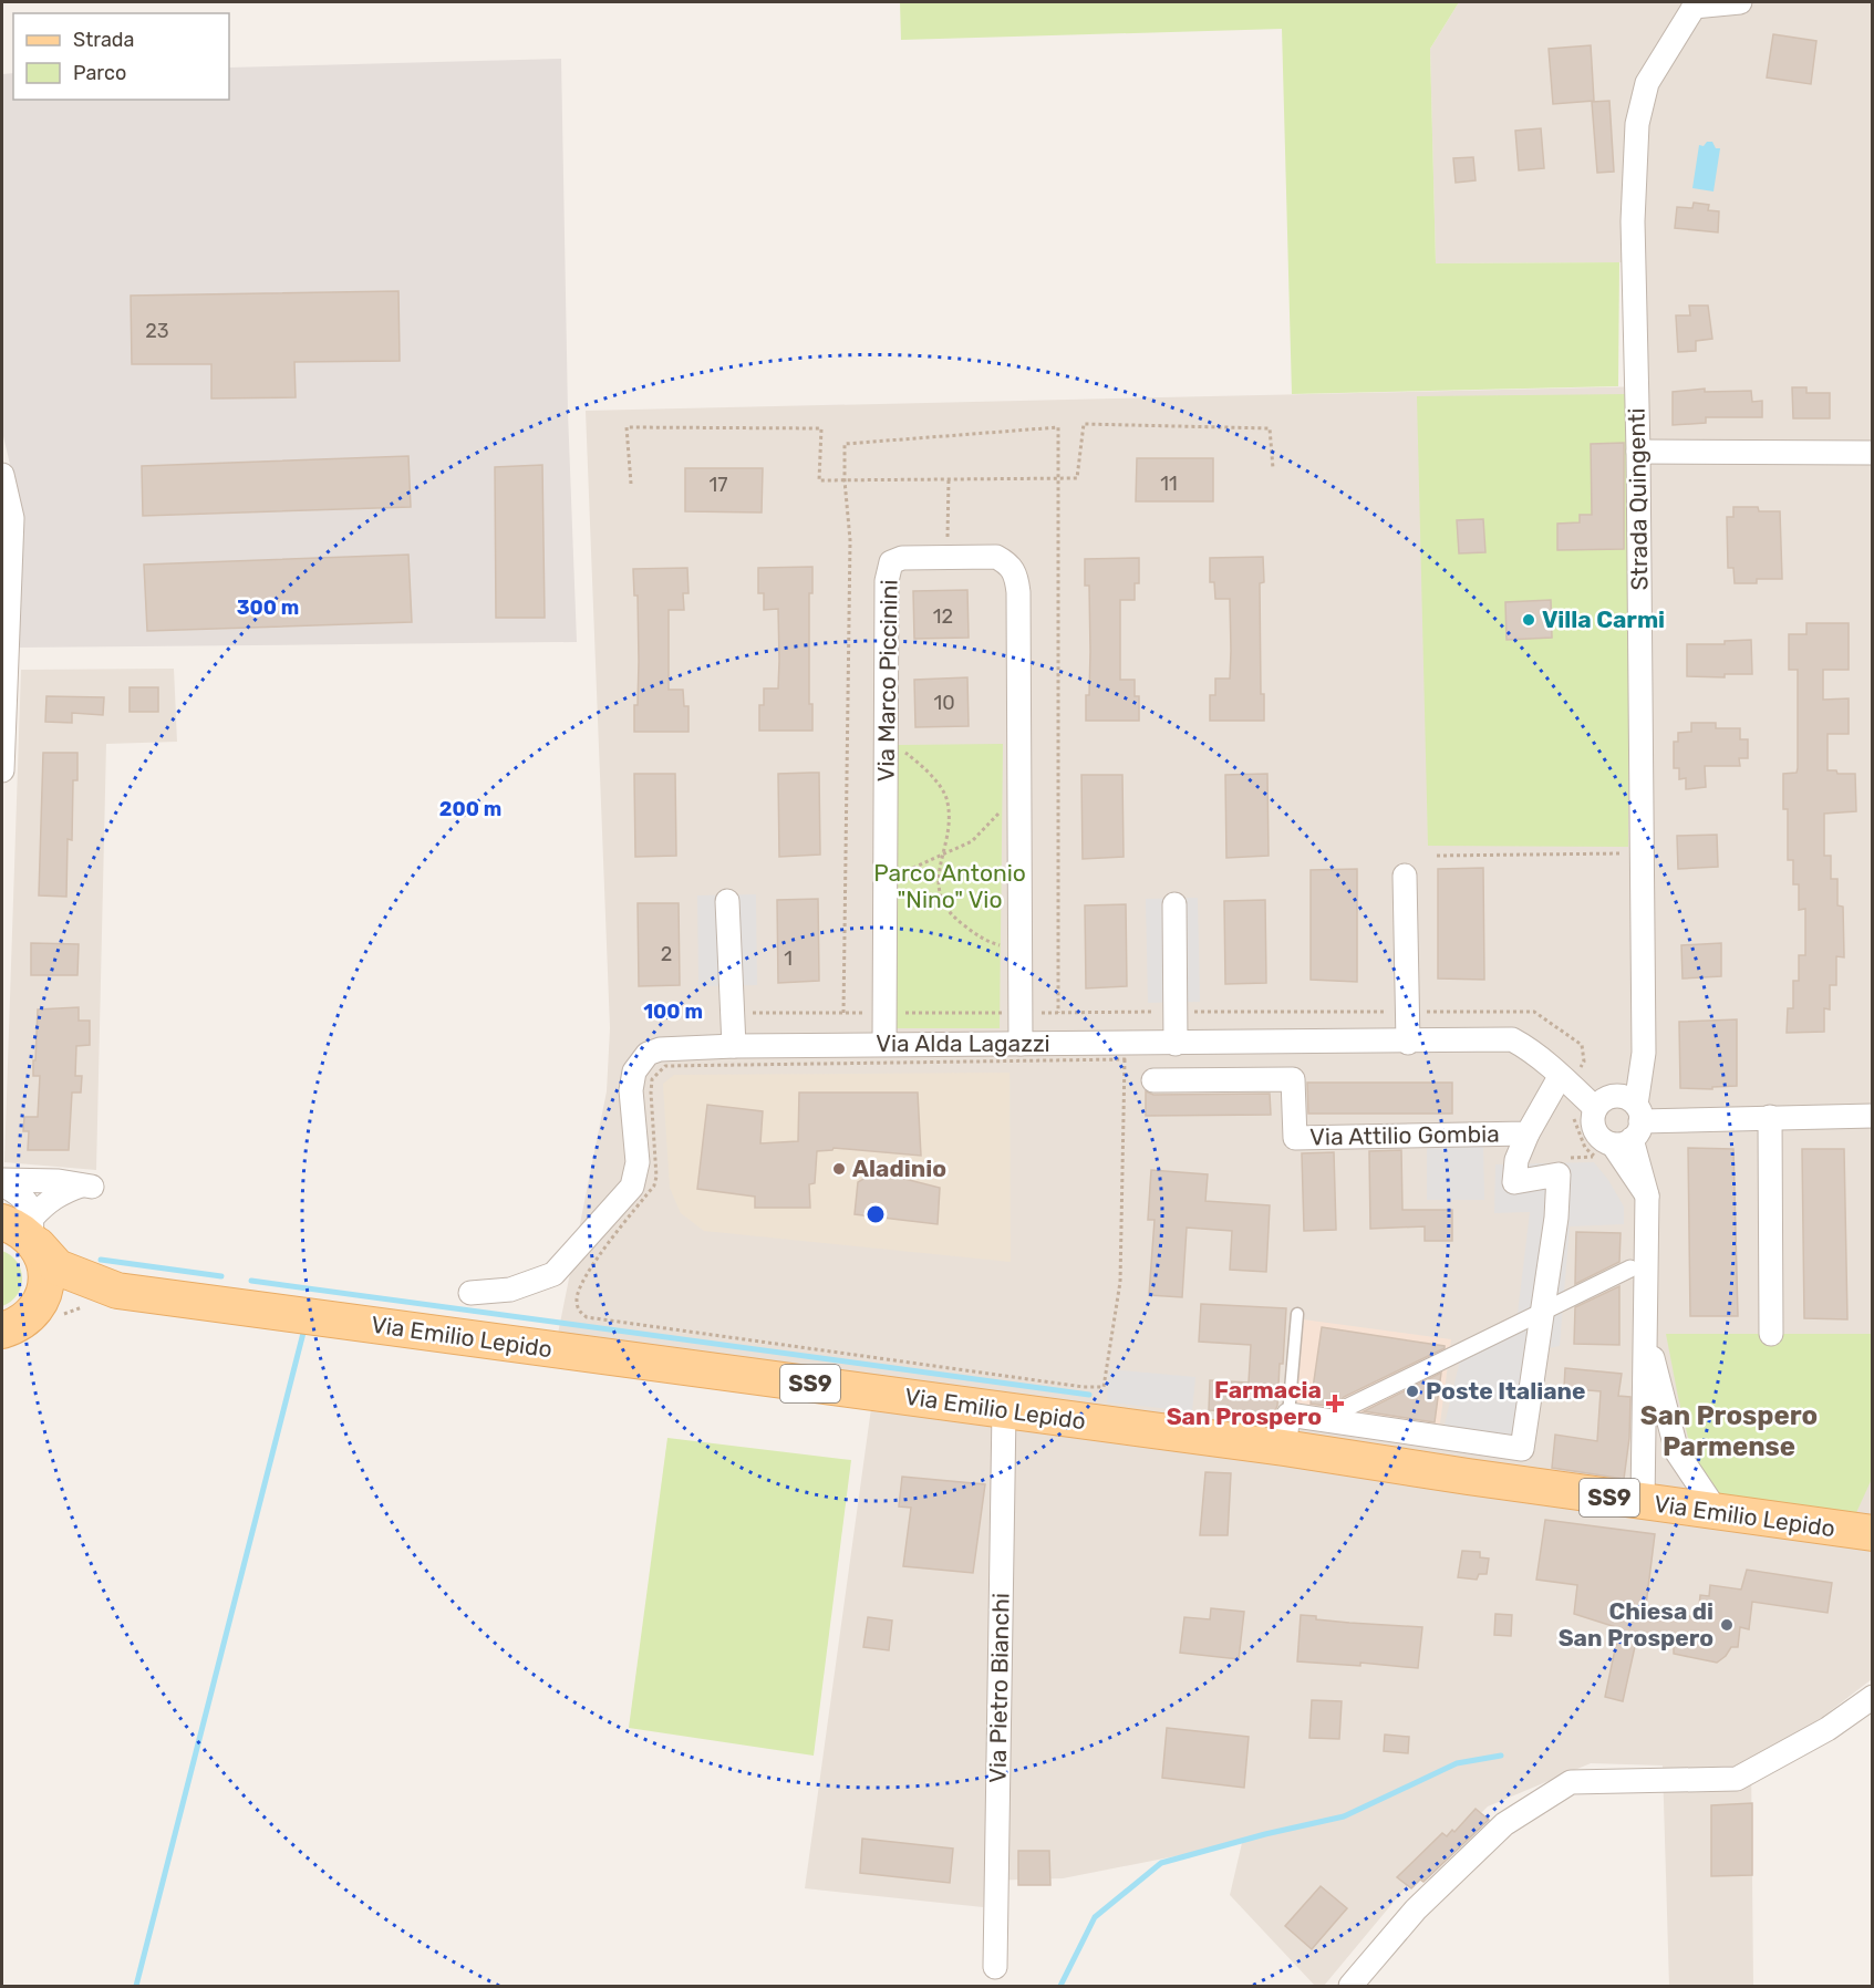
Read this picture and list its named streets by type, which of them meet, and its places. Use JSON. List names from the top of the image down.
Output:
{
  "streets": {
    "main road": ["Via Emilio Lepido", "SS9"],
    "street": [
      "Strada Quingenti",
      "Via Marco Piccinini",
      "Via Alda Lagazzi",
      "Via Attilio Gombia",
      "Via Pietro Bianchi"
    ]
  },
  "crossings": [
    ["Via Marco Piccinini", "Via Alda Lagazzi"],
    ["Via Alda Lagazzi", "Via Attilio Gombia"],
    ["Via Emilio Lepido", "Via Pietro Bianchi"]
  ],
  "districts": ["San Prospero Parmense"],
  "parks": ["Parco Antonio \"Nino\" Vio"],
  "places": {
    "other": [
      "Villa Carmi",
      "Aladinio",
      "Poste Italiane",
      "Chiesa di San Prospero"
    ],
    "health": ["Farmacia San Prospero"]
  },
  "house_numbers": [
    "23",
    "11",
    "17",
    "12",
    "10",
    "2",
    "1"
  ],
  "legend": ["Strada", "Parco"],
  "rings": ["300 m", "200 m", "100 m"]
}
